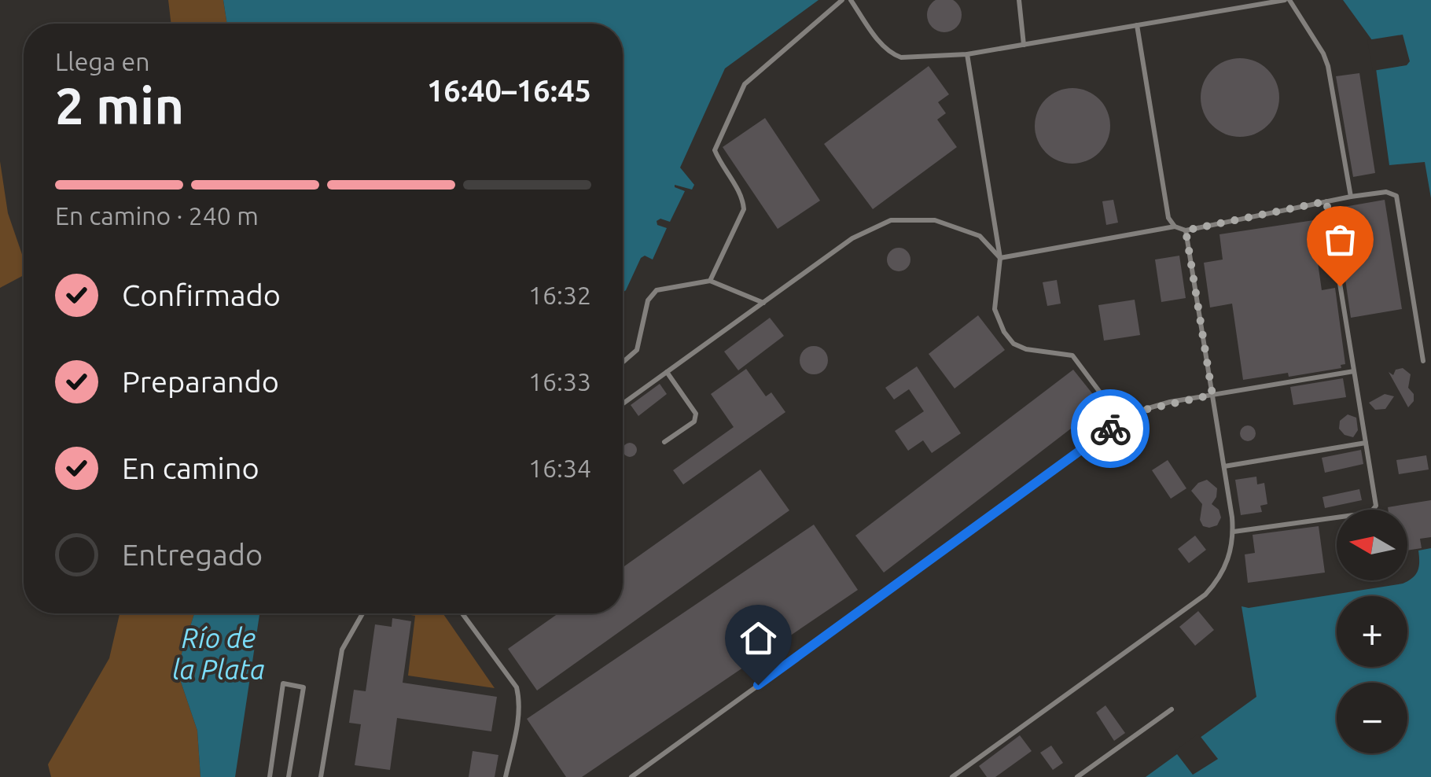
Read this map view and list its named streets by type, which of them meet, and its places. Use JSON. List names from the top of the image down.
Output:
{
  "water": ["Río de la Plata"],
  "north": "left",
  "page": {
    "heading": ["2 min", "Llega en", "16:40–16:45"],
    "bar": "En camino · 240 m",
    "list": [
      ["Confirmado", "16:32"],
      ["Preparando", "16:33"],
      ["En camino", "16:34"],
      "Entregado"
    ],
    "map_buttons": ["+", "−"]
  }
}
